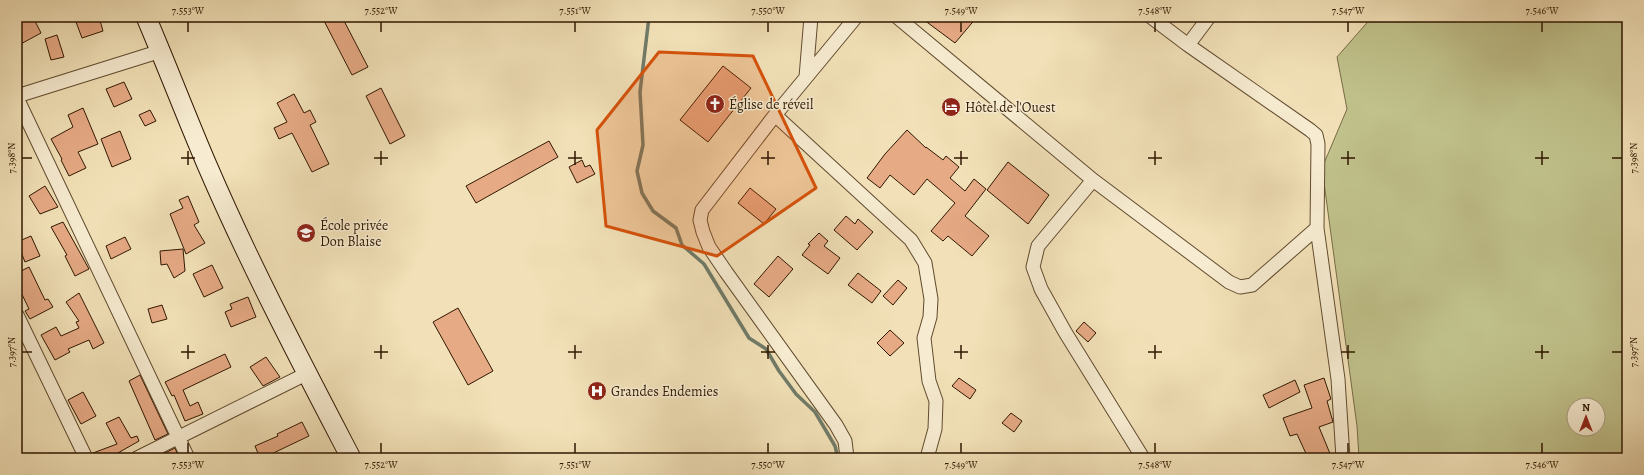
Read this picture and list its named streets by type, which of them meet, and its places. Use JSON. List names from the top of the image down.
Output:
{
  "places": {
    "church": ["Église de réveil"],
    "hotel": ["Hôtel de l'Ouest"],
    "school or university": ["École privée Don Blaise"],
    "hospital": ["Grandes Endemies"]
  },
  "north": "top",
  "coordinates": [
    "7.553°W",
    "7.552°W",
    "7.551°W",
    "7.550°W",
    "7.549°W",
    "7.548°W",
    "7.547°W",
    "7.546°W",
    "7.398°N",
    "7.397°N"
  ]
}
